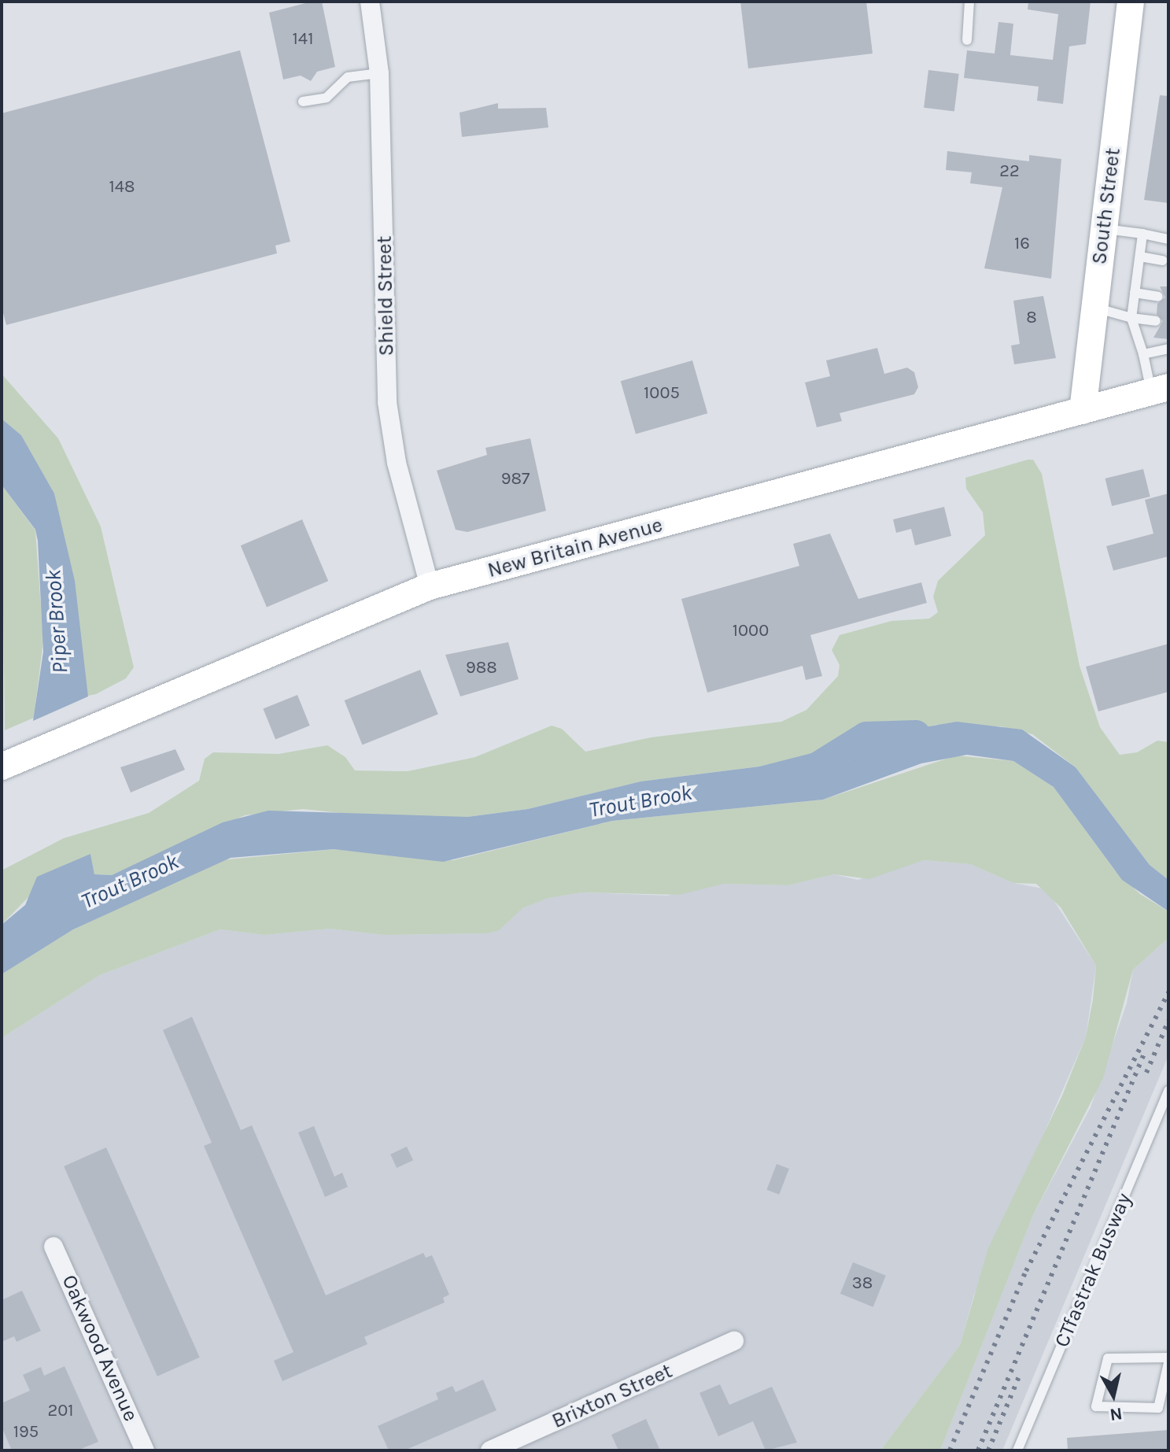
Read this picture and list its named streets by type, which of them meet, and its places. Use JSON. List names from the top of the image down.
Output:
{
  "streets": {
    "main road": ["South Street", "New Britain Avenue"],
    "street": ["Shield Street", "Oakwood Avenue", "Brixton Street"],
    "lane": ["CTfastrak Busway"]
  },
  "crossings": [
    ["South Street", "New Britain Avenue"],
    ["Shield Street", "New Britain Avenue"]
  ],
  "water": ["Piper Brook", "Trout Brook"],
  "house_numbers": [
    "141",
    "22",
    "148",
    "16",
    "8",
    "1005",
    "987",
    "1000",
    "988",
    "38",
    "201",
    "195"
  ],
  "north": "bottom"
}
